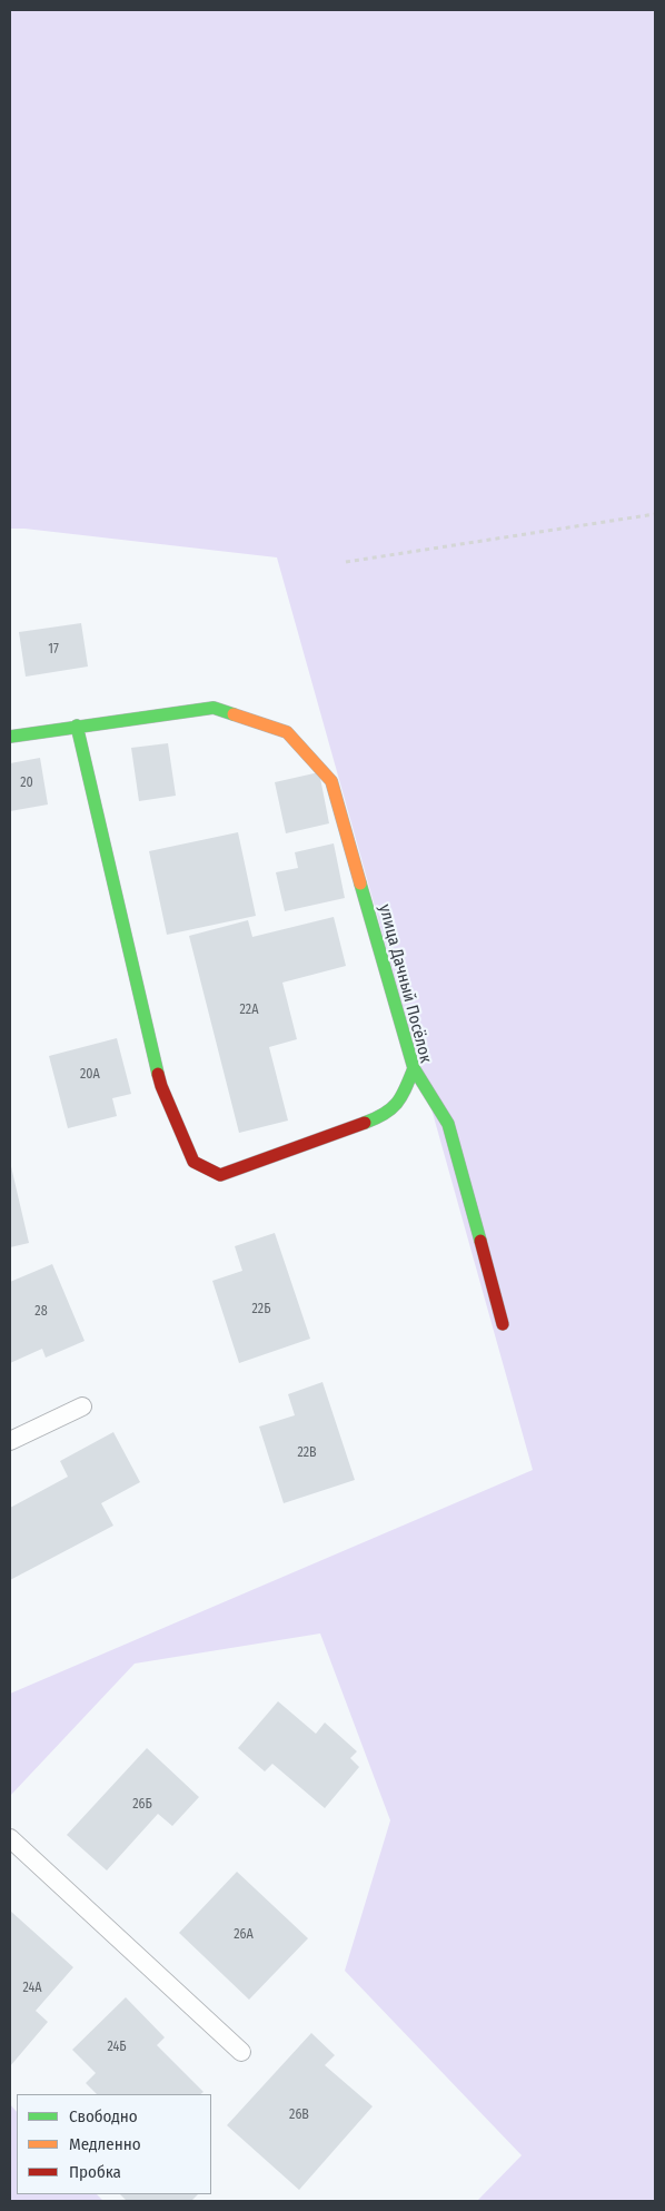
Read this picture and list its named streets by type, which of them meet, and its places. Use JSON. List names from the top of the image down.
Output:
{
  "streets": {
    "street": ["улица Дачный Посёлок"]
  },
  "house_numbers": [
    "17",
    "20",
    "22А",
    "20А",
    "22Б",
    "28",
    "22В",
    "26Б",
    "26А",
    "24А",
    "24Б",
    "26В"
  ],
  "legend": ["Свободно", "Медленно", "Пробка"]
}
